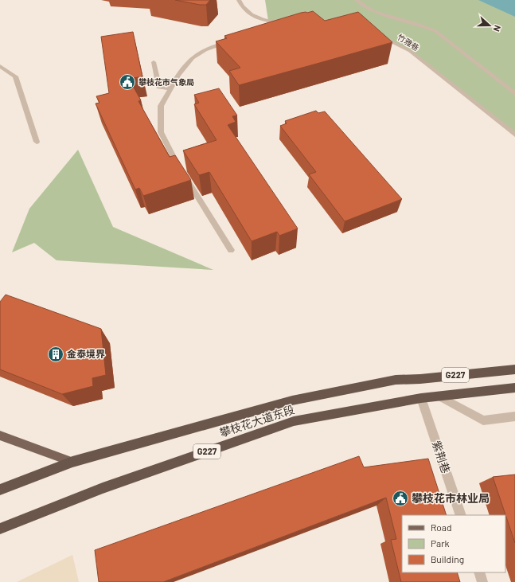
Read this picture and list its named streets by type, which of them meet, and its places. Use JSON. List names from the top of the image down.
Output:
{
  "streets": {
    "highway": ["G227", "攀枝花大道东段"],
    "street": ["竹雅巷", "紫荆巷"]
  },
  "crossings": [
    ["攀枝花大道东段", "紫荆巷"]
  ],
  "places": {
    "public building": ["攀枝花市气象局", "攀枝花市林业局"],
    "building": ["金泰境界"]
  },
  "legend": ["Road", "Park", "Building"],
  "north": "right"
}
